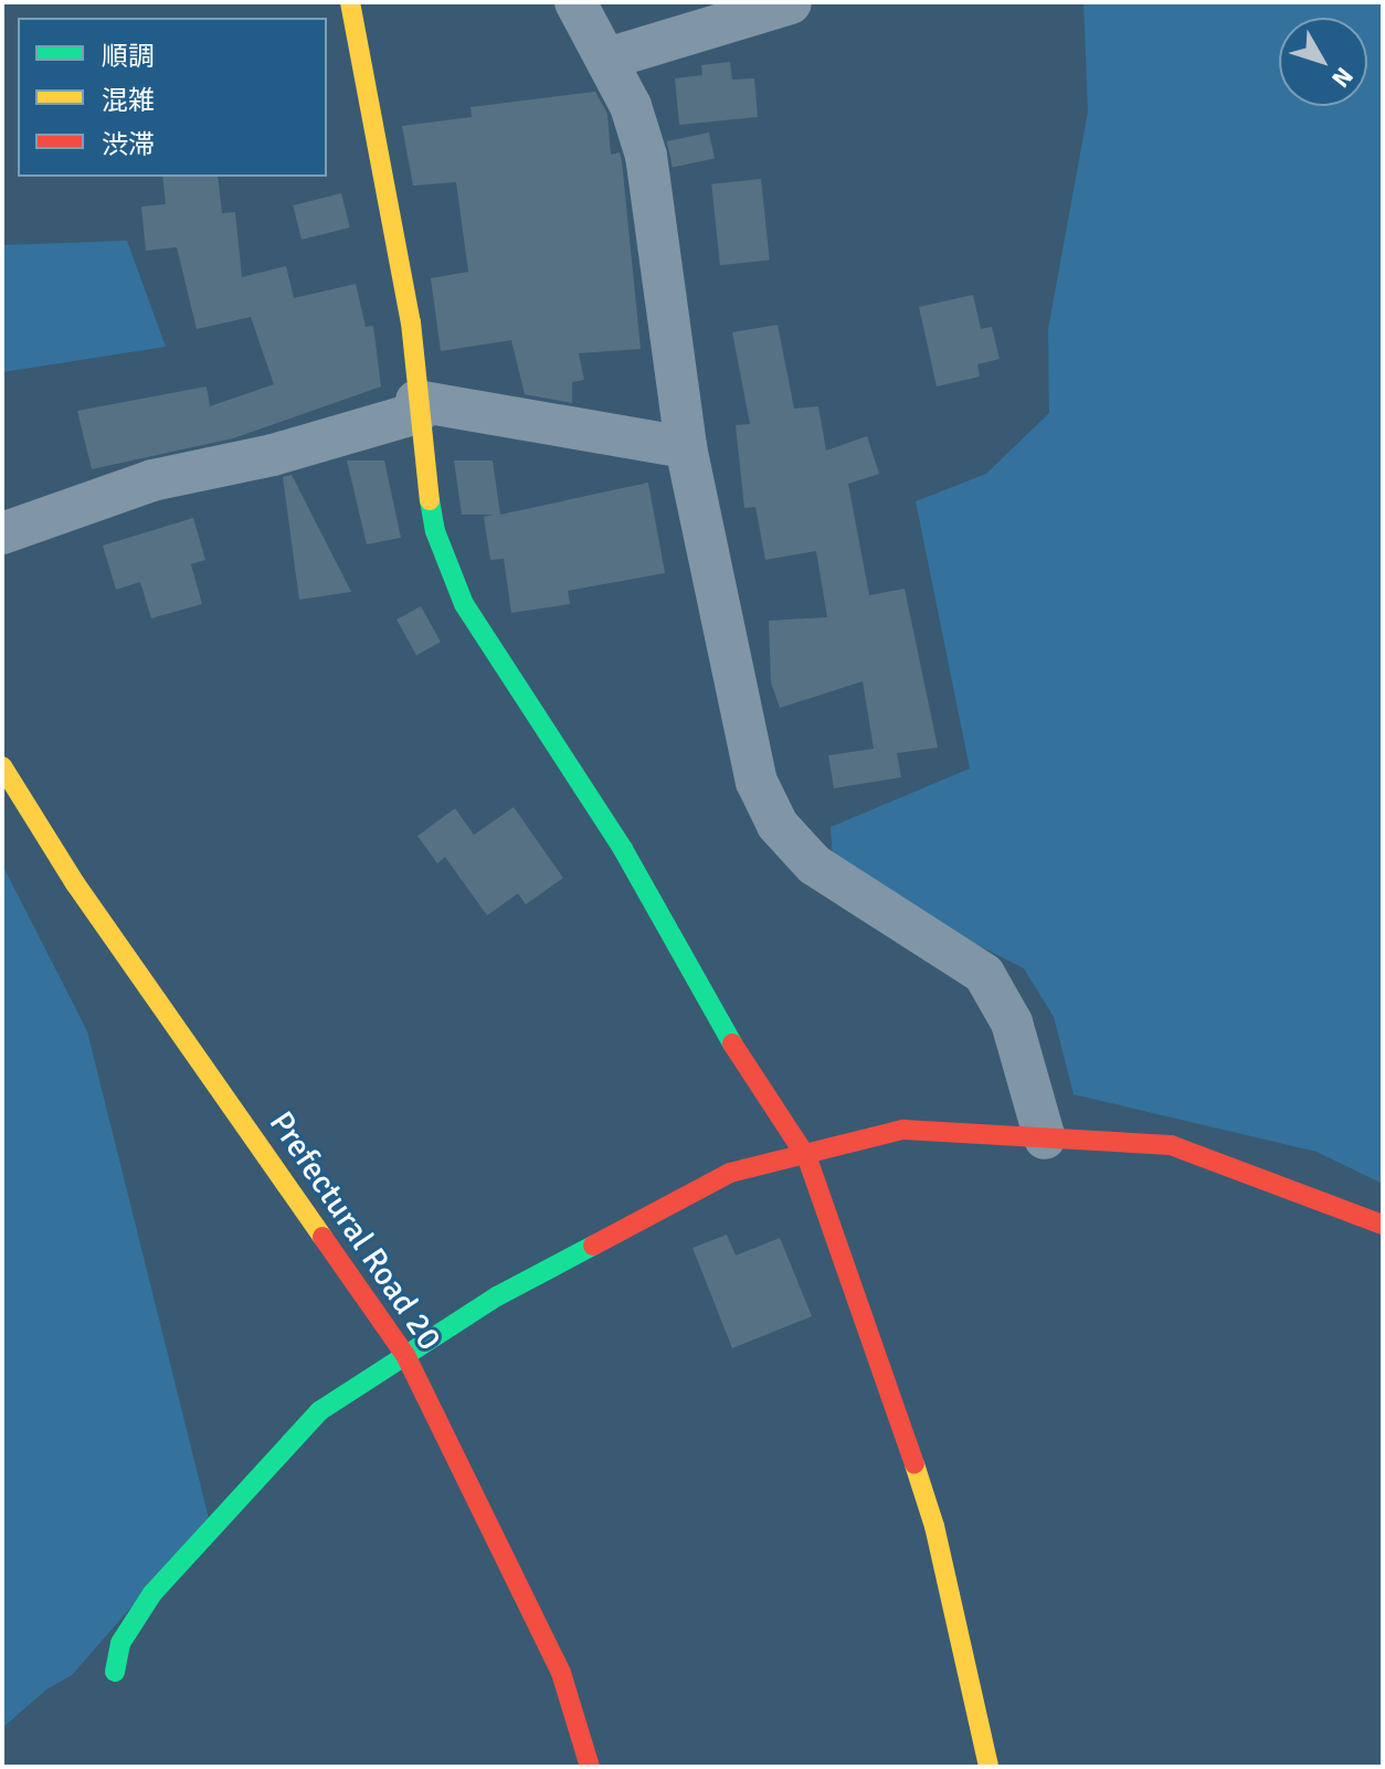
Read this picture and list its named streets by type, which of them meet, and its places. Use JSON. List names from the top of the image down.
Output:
{
  "streets": {
    "street": ["Prefectural Road 20"]
  },
  "legend": ["順調", "混雑", "渋滞"],
  "north": "bottom right"
}
